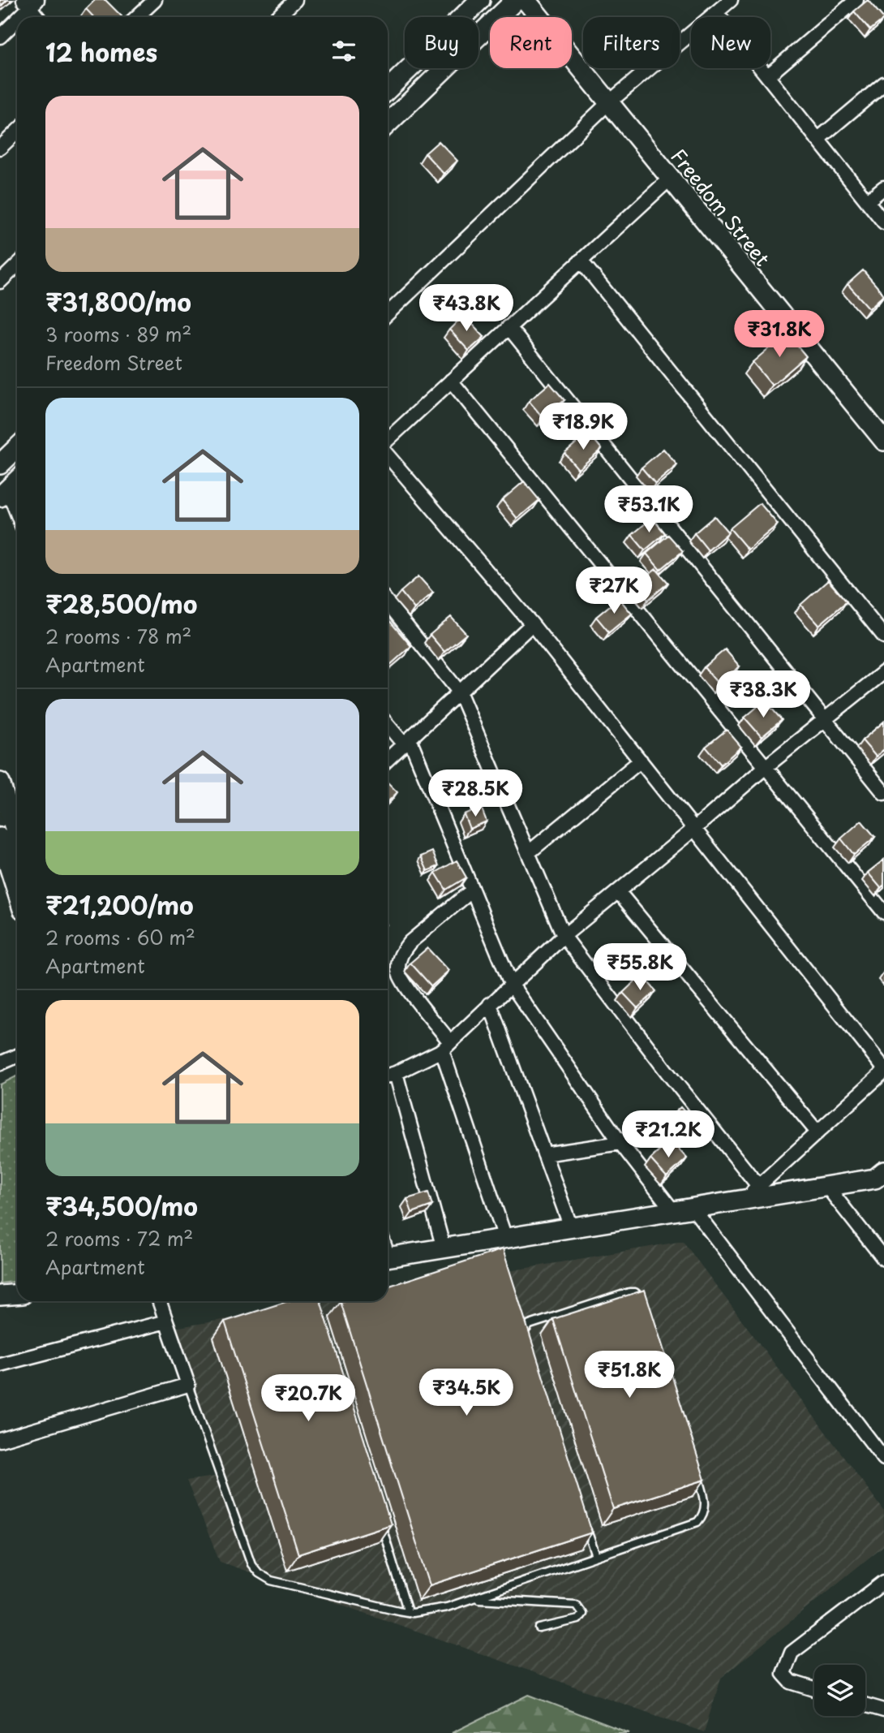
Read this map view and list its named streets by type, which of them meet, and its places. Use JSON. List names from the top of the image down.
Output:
{
  "streets": {
    "street": ["Freedom Street"]
  },
  "page": {
    "chip": [
      "Buy",
      "Rent",
      "Filters",
      "New"
    ],
    "heading": "12 homes",
    "list": [
      {
        "name": "₹31,800/mo",
        "note": "3 rooms · 89 m² · Freedom Street"
      },
      {
        "name": "₹28,500/mo",
        "note": "2 rooms · 78 m² · Apartment"
      },
      {
        "name": "₹21,200/mo",
        "note": "2 rooms · 60 m² · Apartment"
      },
      {
        "name": "₹34,500/mo",
        "note": "2 rooms · 72 m² · Apartment"
      }
    ],
    "price": [
      "₹43.8K",
      "₹31.8K",
      "₹18.9K",
      "₹53.1K",
      "₹27K",
      "₹38.3K",
      "₹28.5K",
      "₹55.8K",
      "₹21.2K",
      "₹51.8K",
      "₹34.5K",
      "₹20.7K"
    ]
  }
}
